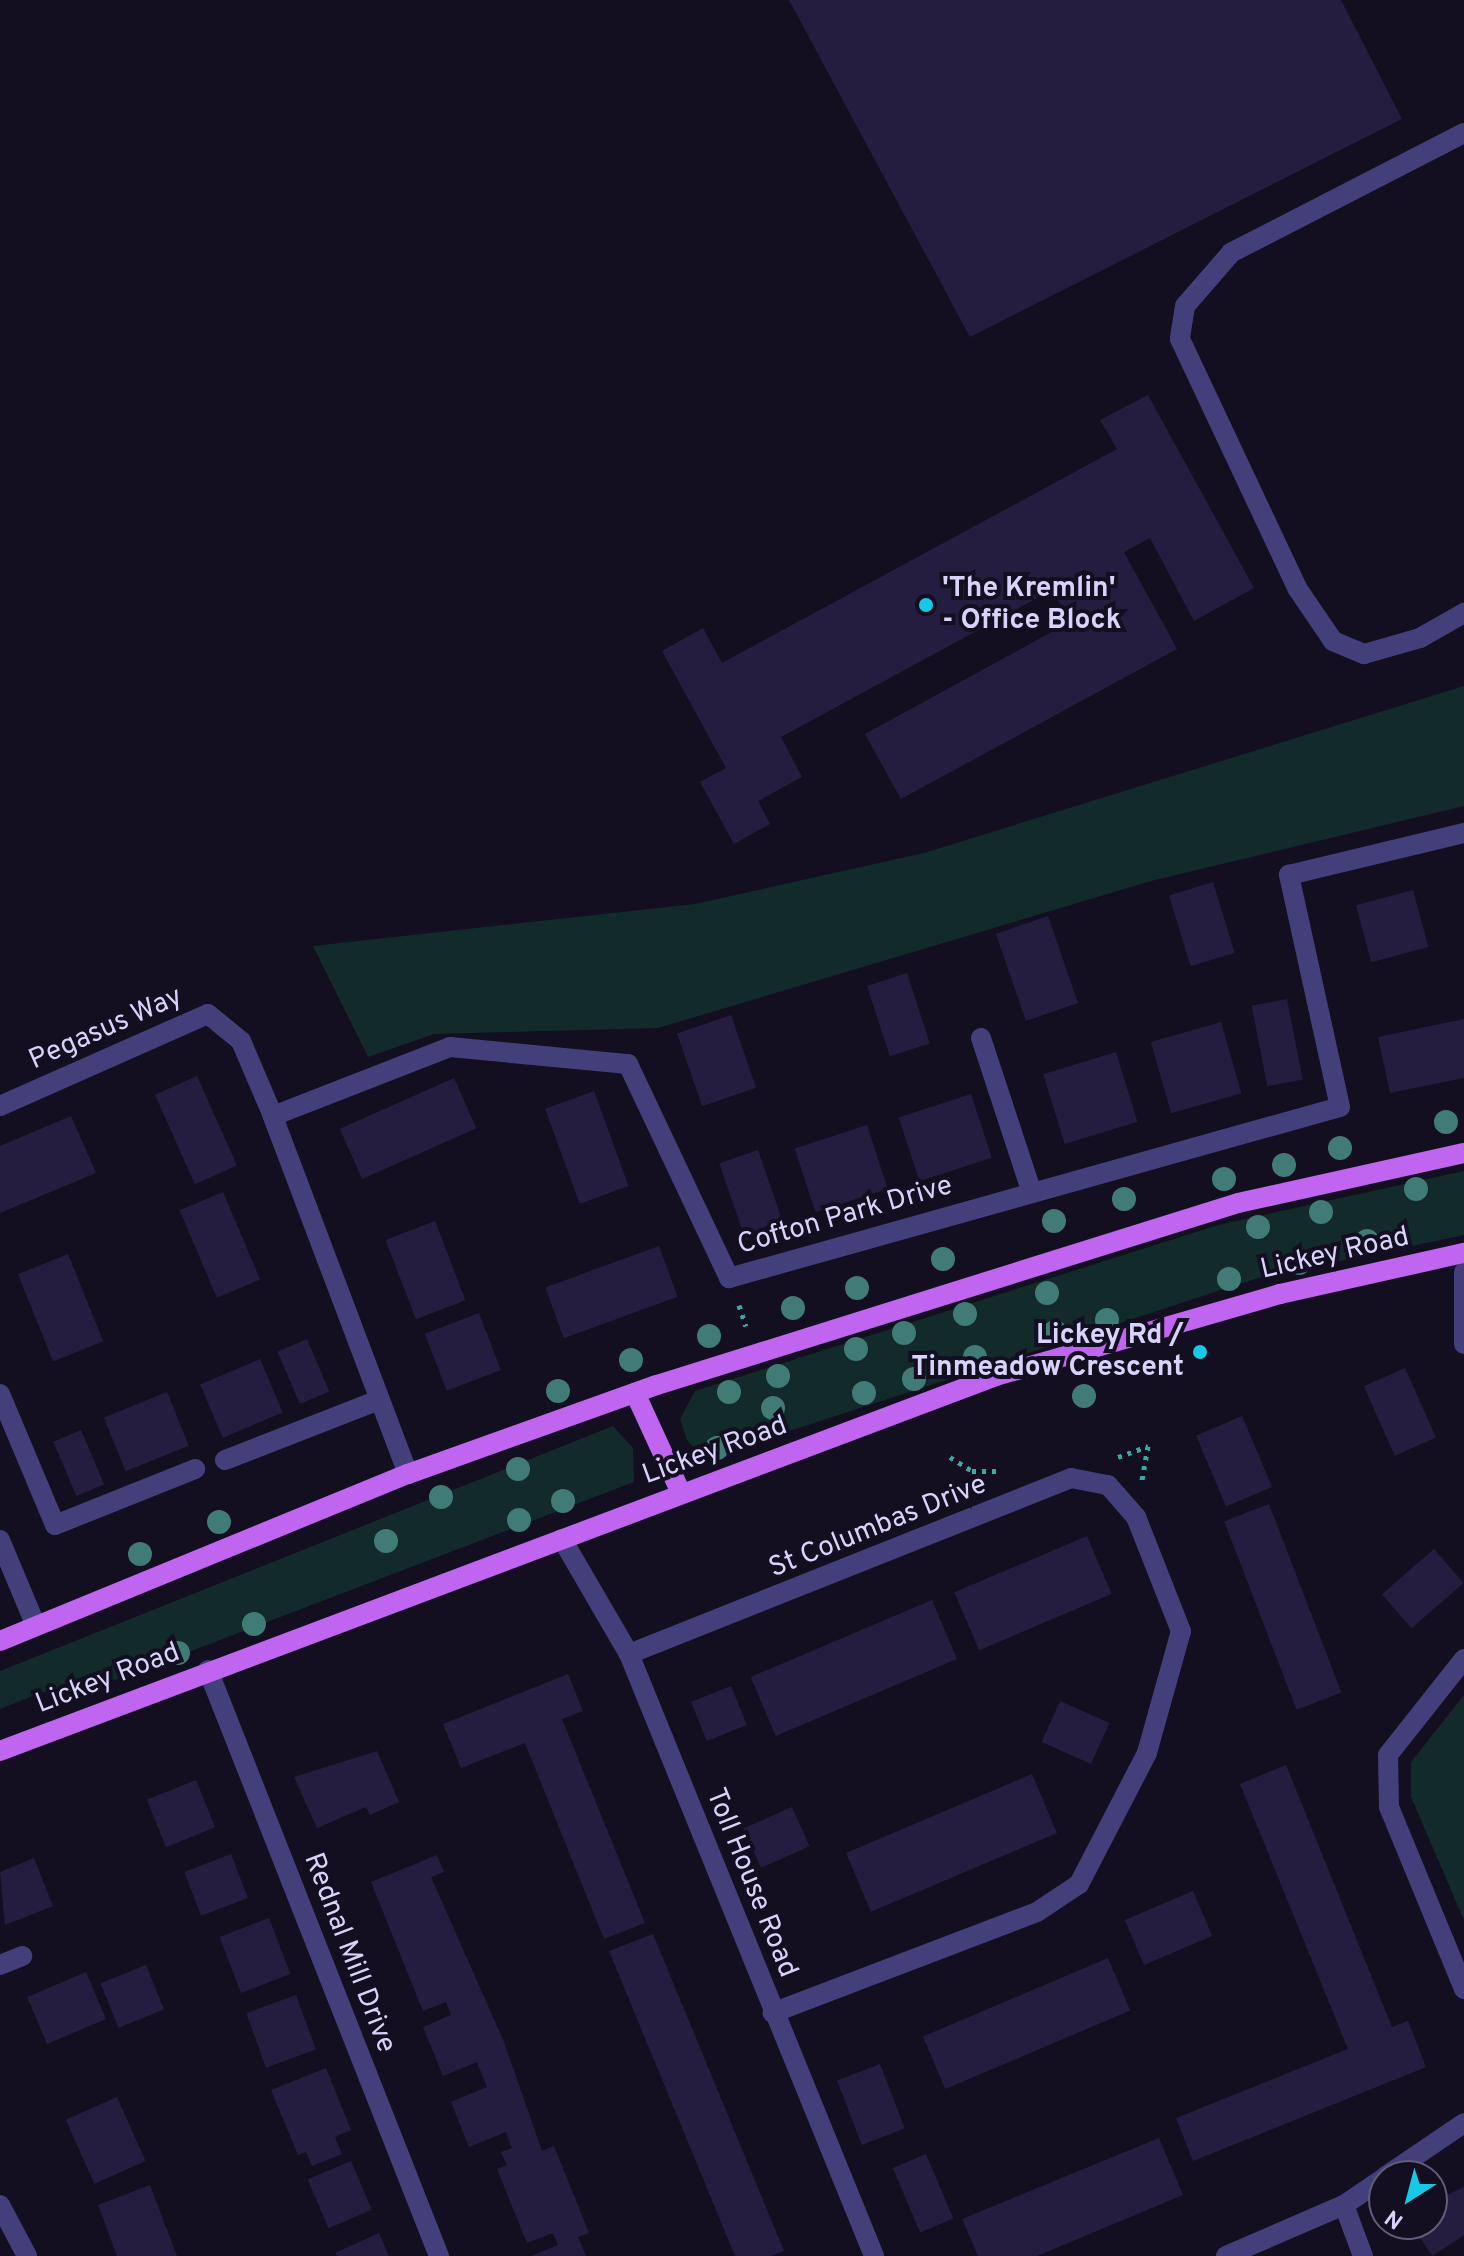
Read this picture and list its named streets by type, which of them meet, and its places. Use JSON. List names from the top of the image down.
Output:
{
  "streets": {
    "main road": ["Lickey Road"],
    "street": [
      "Pegasus Way",
      "Cofton Park Drive",
      "St Columbas Drive",
      "Toll House Road",
      "Rednal Mill Drive"
    ]
  },
  "crossings": [
    ["Pegasus Way", "Cofton Park Drive"],
    ["Lickey Road", "Toll House Road"],
    ["Lickey Road", "Rednal Mill Drive"],
    ["St Columbas Drive", "Toll House Road"]
  ],
  "places": ["'The Kremlin' - Office Block", "Lickey Rd / Tinmeadow Crescent"],
  "north": "bottom left"
}
